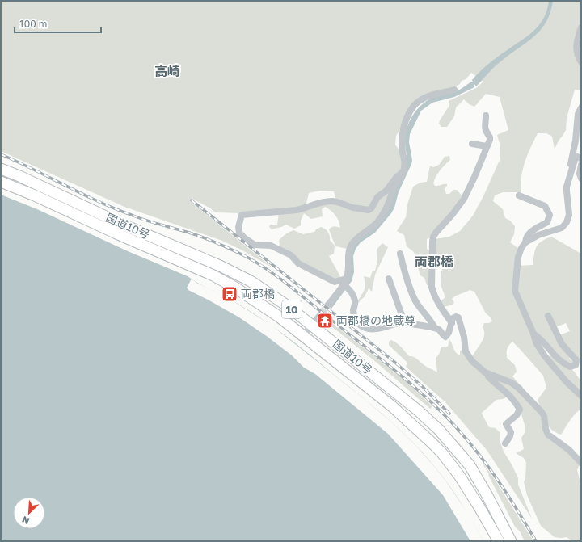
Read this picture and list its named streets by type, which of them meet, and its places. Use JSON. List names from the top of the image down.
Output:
{
  "streets": {
    "highway": ["国道10号", "10"]
  },
  "districts": ["高崎", "両郡橋"],
  "places": {
    "bus stop": ["両郡橋"],
    "temple": ["両郡橋の地蔵尊"]
  },
  "scale_bar": "100 m",
  "north": "bottom left"
}
